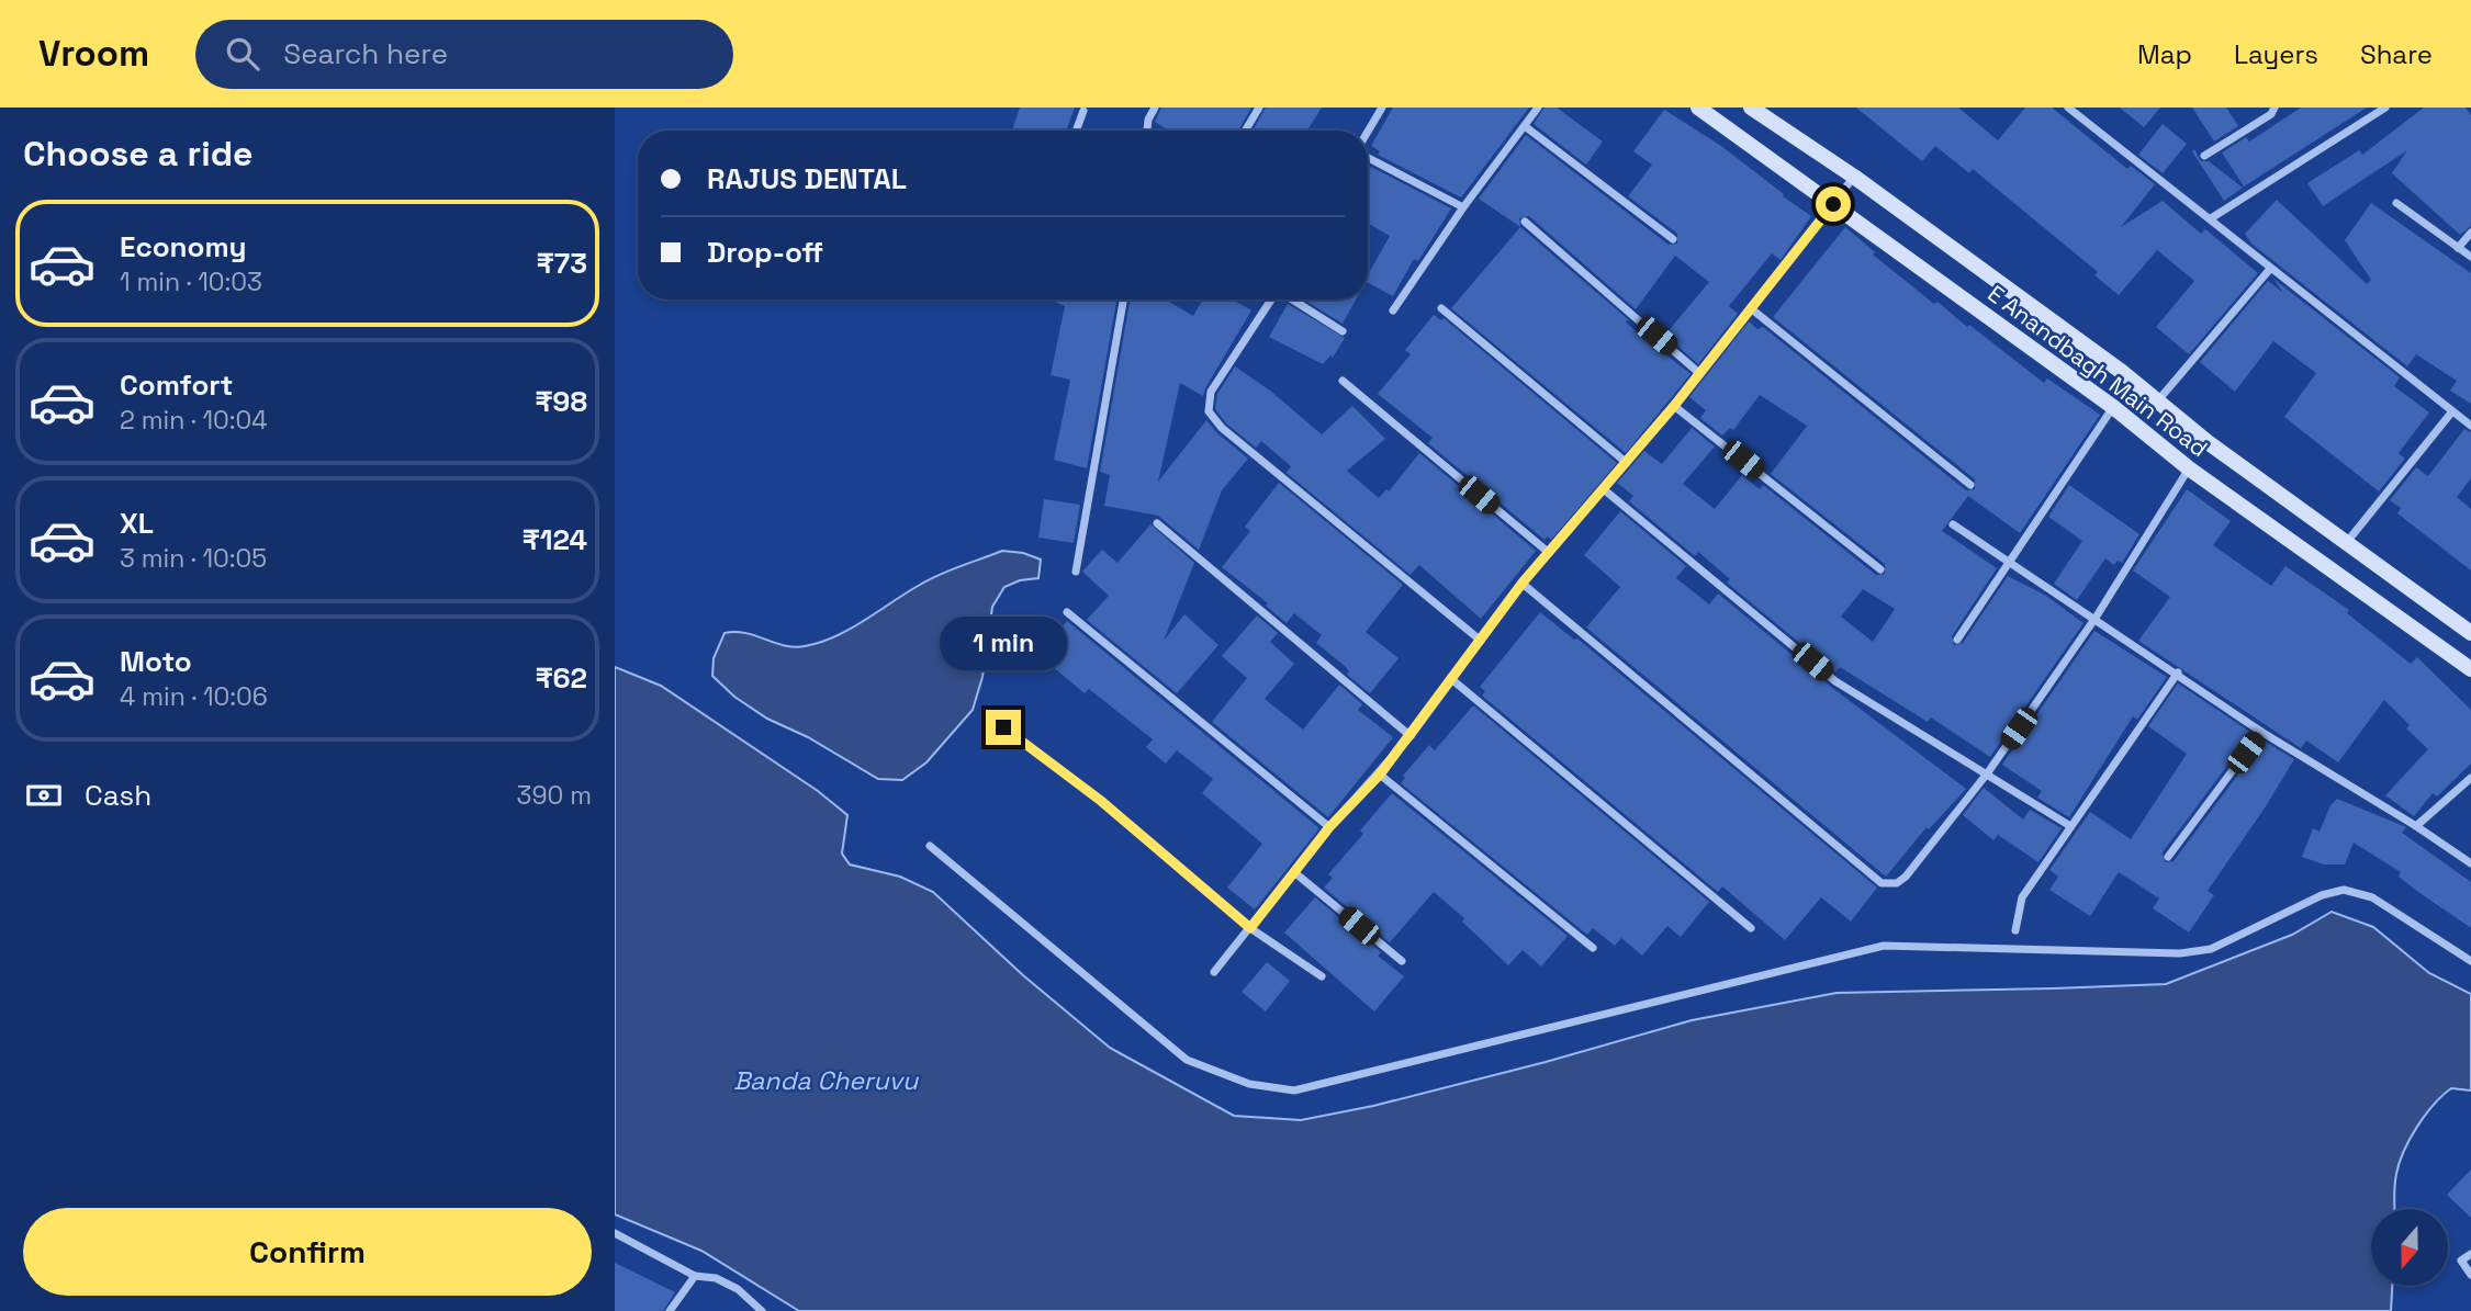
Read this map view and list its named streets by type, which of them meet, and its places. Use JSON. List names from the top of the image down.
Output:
{
  "streets": {
    "street": ["E Anandbagh Main Road"]
  },
  "water": ["Banda Cheruvu"],
  "north": "bottom",
  "page": {
    "header": "Vroom",
    "search": "Search here",
    "nav": ["Map", "Layers", "Share"],
    "heading": "Choose a ride",
    "banner": ["RAJUS DENTAL", "Drop-off"],
    "list": [
      {
        "name": "Economy",
        "note": "1 min · 10:03",
        "value": "₹73"
      },
      {
        "name": "Comfort",
        "note": "2 min · 10:04",
        "value": "₹98"
      },
      {
        "name": "XL",
        "note": "3 min · 10:05",
        "value": "₹124"
      },
      {
        "name": "Moto",
        "note": "4 min · 10:06",
        "value": "₹62"
      }
    ],
    "bubble": "1 min",
    "pay": ["Cash", "390 m"],
    "buttons": "Confirm"
  }
}
